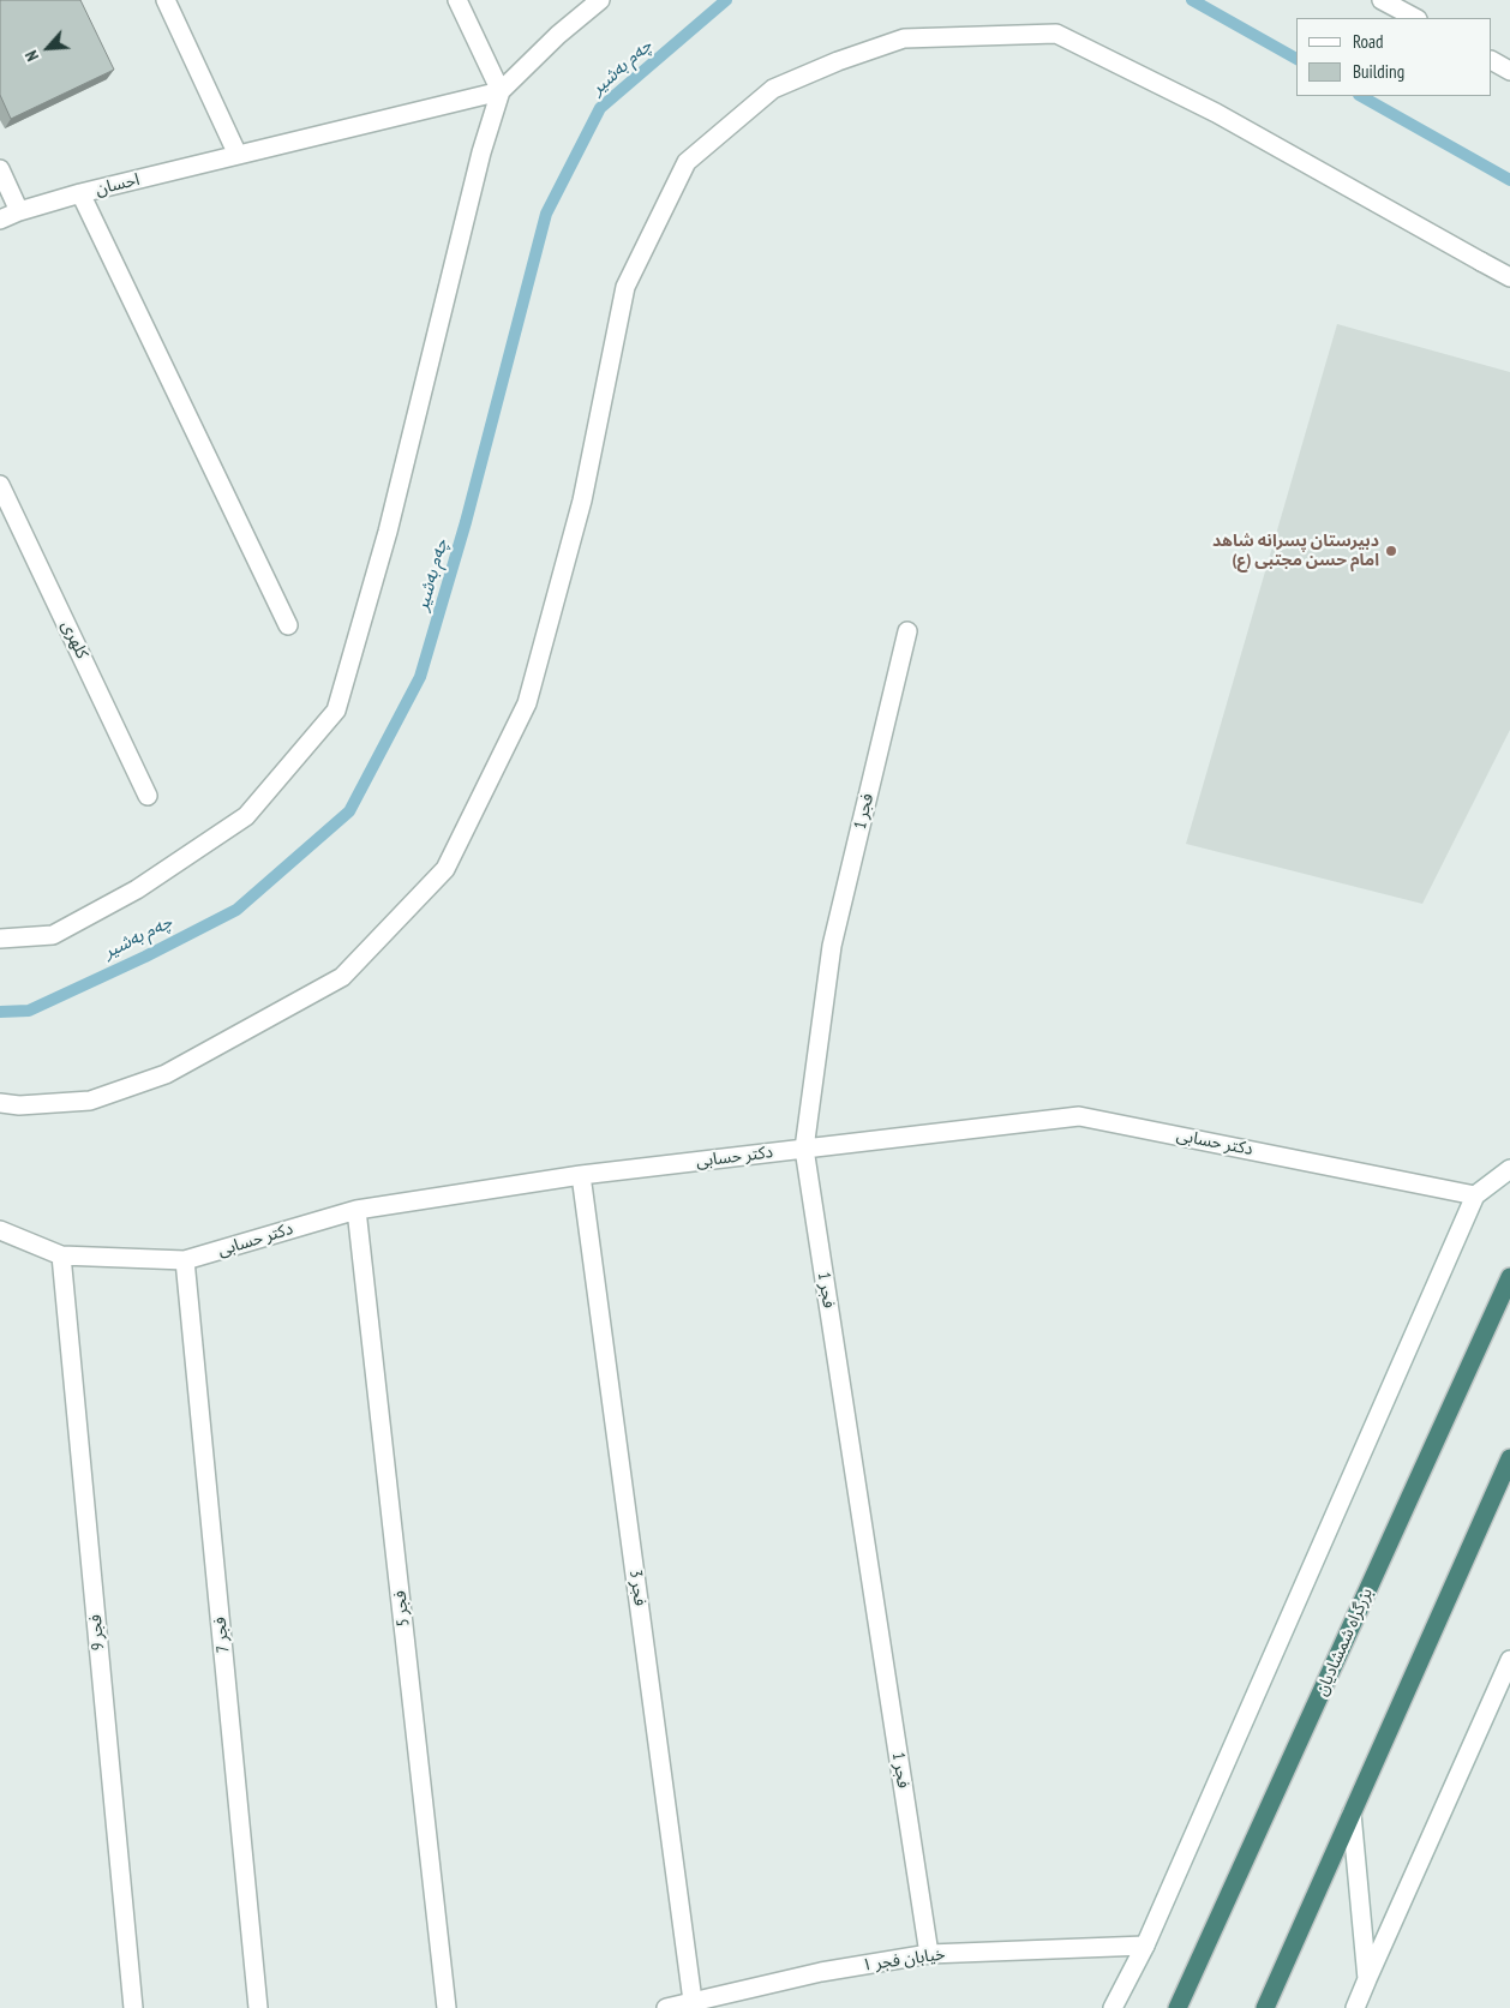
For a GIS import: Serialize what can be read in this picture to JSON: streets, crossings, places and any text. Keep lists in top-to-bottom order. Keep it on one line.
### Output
{"streets":{"highway":["بزرگراه شمشادیان"],"street":["احسان","کلهری","فجر 1","دکتر حسابی","فجر 3","فجر 5","فجر 9","فجر 7","خیابان فجر ۱"]},"crossings":[["فجر 1","دکتر حسابی"],["فجر 1","خیابان فجر ۱"],["دکتر حسابی","فجر 3"],["دکتر حسابی","فجر 5"],["دکتر حسابی","فجر 9"],["دکتر حسابی","فجر 7"],["فجر 3","خیابان فجر ۱"]],"water":["چەم بەشیر"],"places":["دبیرستان پسرانه شاهد امام حسن مجتبی (ع)"],"legend":["Road","Building"],"north":"bottom left"}
